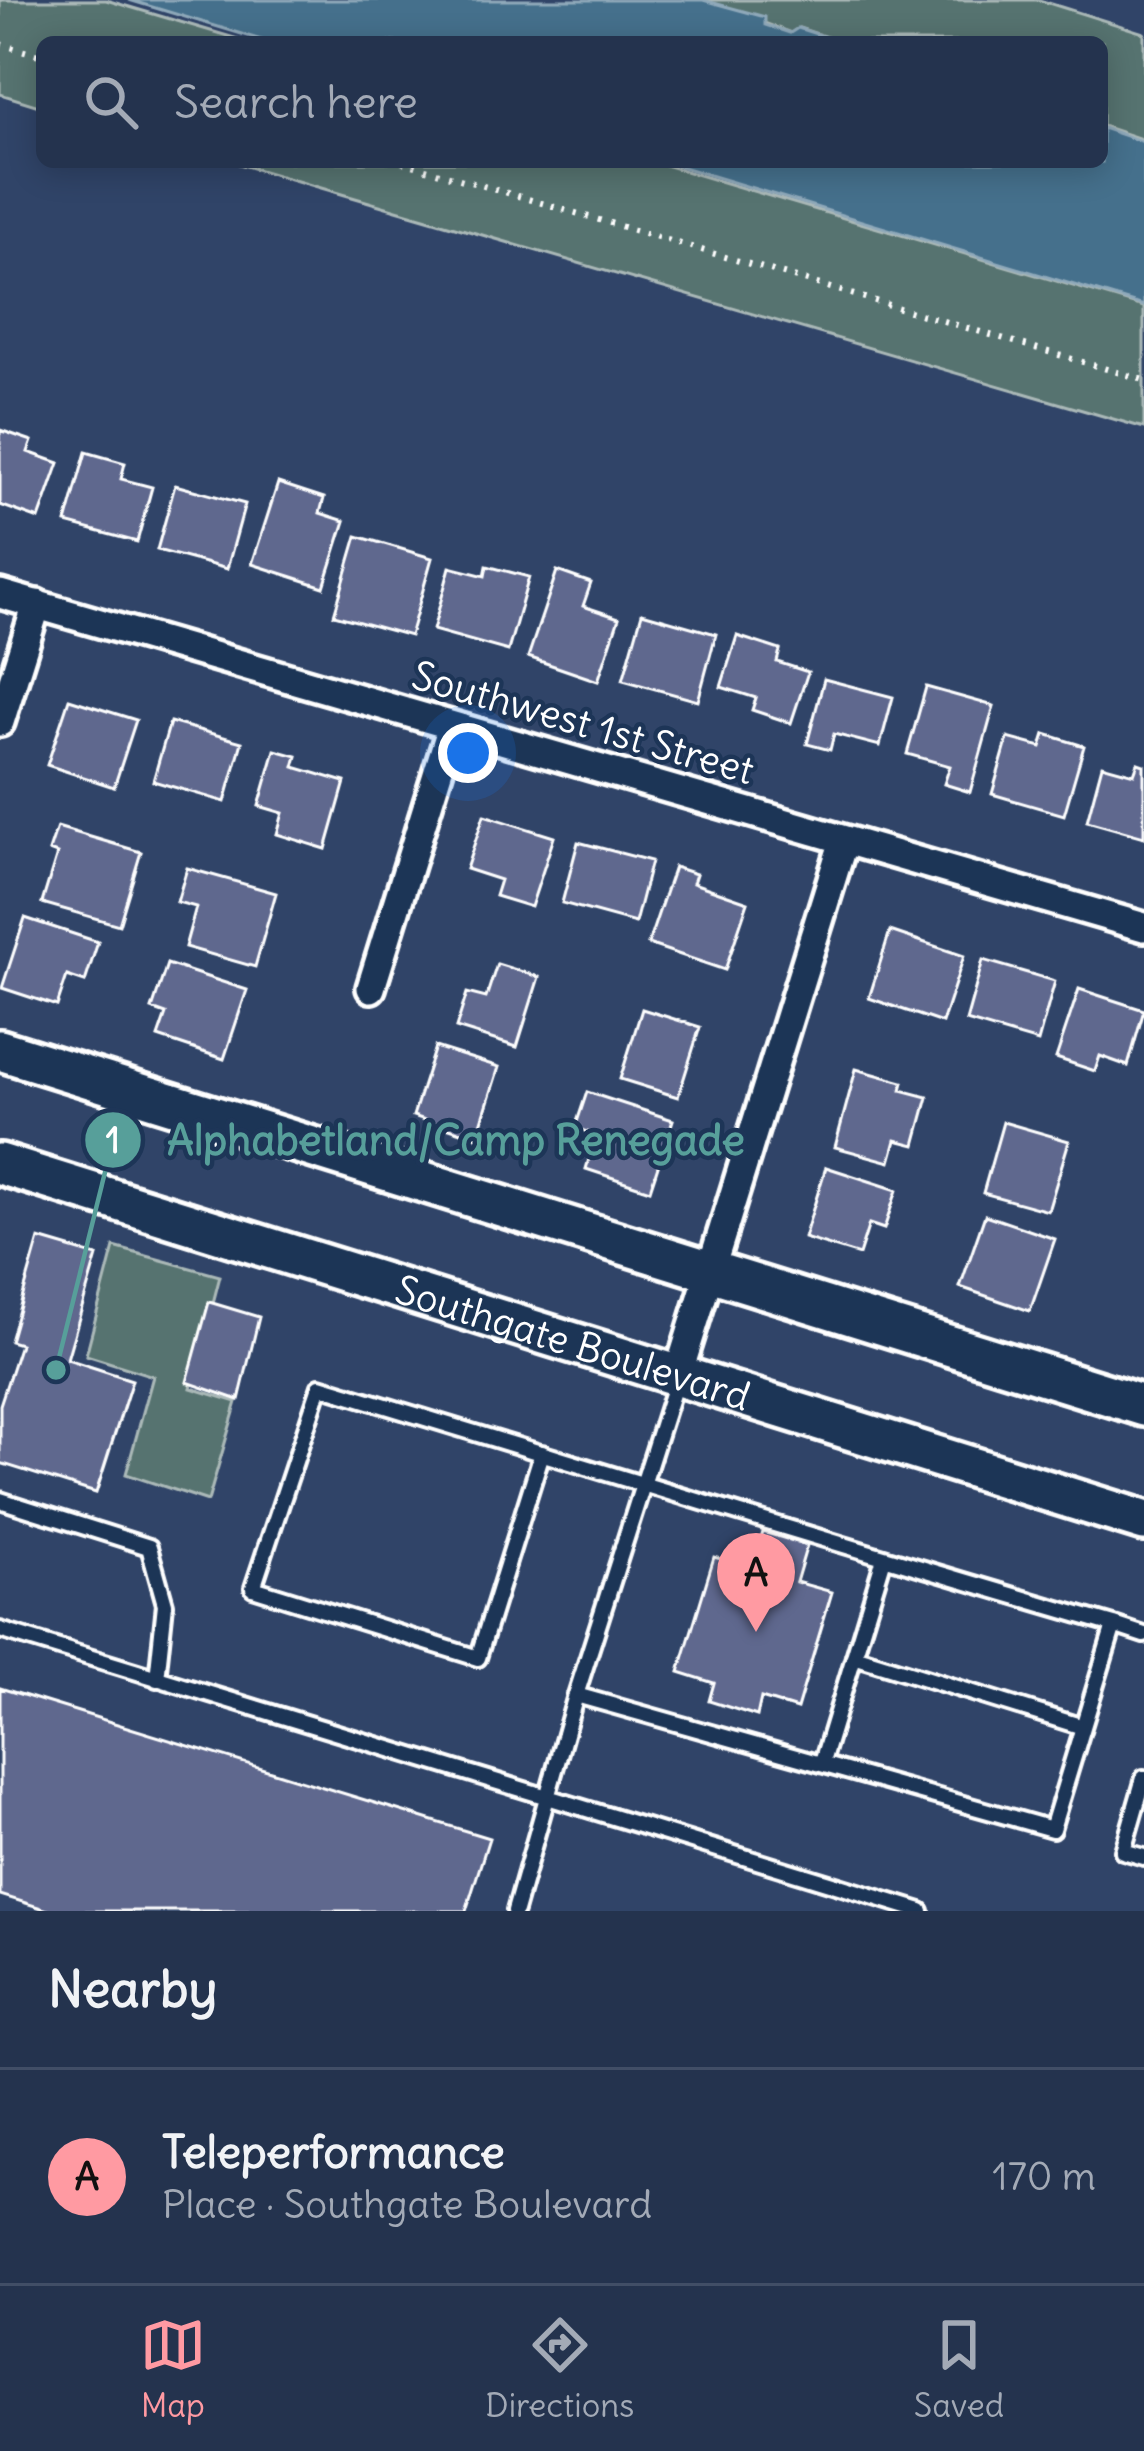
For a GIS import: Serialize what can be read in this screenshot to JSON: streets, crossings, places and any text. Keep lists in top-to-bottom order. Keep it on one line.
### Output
{"streets":{"main road":["Southgate Boulevard"],"street":["Southwest 1st Street"]},"places":["Alphabetland/Camp Renegade"],"page":{"search":"Search here","pins":"A","heading":"Nearby","list":[{"mark":"A","name":"Teleperformance","note":"Place · Southgate Boulevard","value":"170 m"}],"nav":["Map","Directions","Saved"]}}
